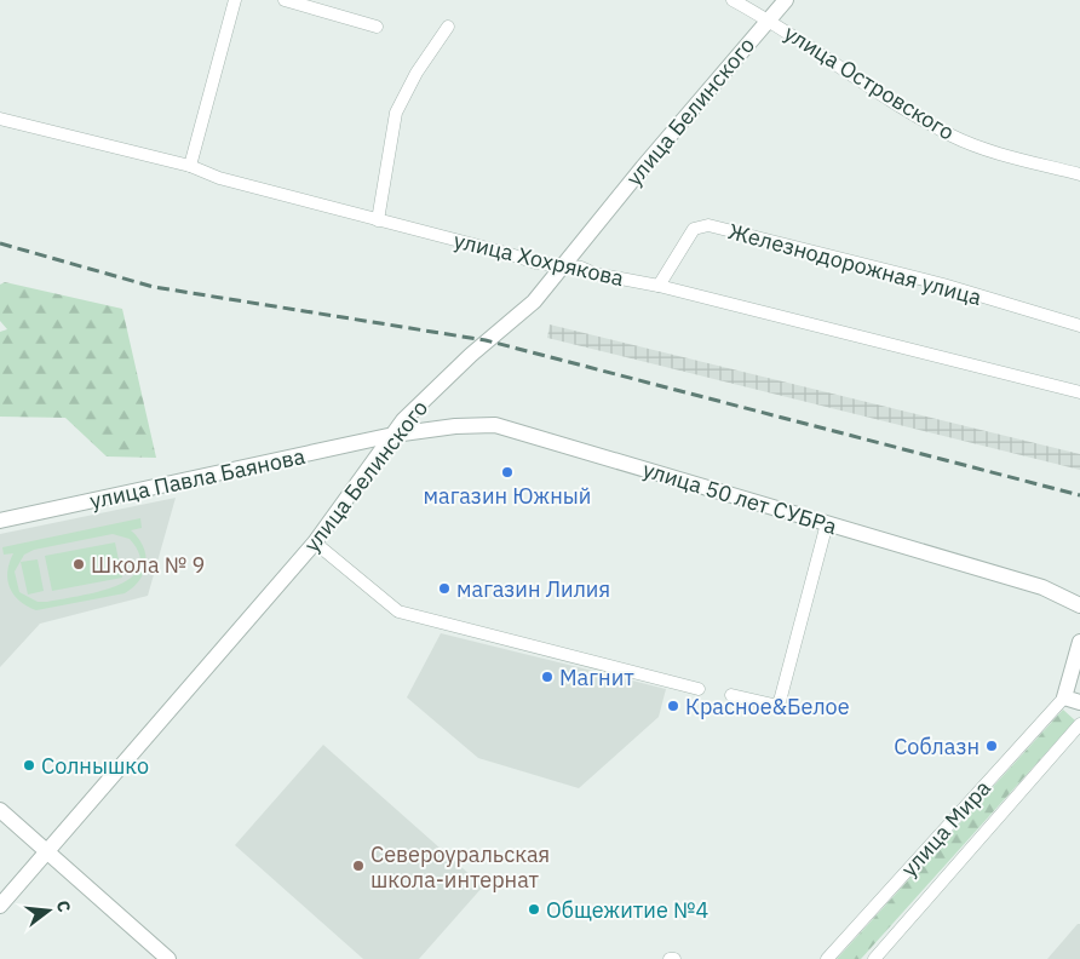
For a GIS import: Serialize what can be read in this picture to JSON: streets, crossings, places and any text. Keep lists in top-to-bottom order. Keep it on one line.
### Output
{"streets":{"street":["улица Островского","улица Белинского","улица Хохрякова","Железнодорожная улица","улица Павла Баянова","улица 50 лет СУБРа","улица Мира"]},"crossings":[["улица Островского","улица Белинского"],["улица Белинского","улица Хохрякова"],["улица Белинского","улица Павла Баянова"],["улица Белинского","улица 50 лет СУБРа"],["улица Хохрякова","Железнодорожная улица"],["улица Павла Баянова","улица 50 лет СУБРа"]],"places":["магазин Южный","Школа № 9","магазин Лилия","Магнит","Красное&Белое","Соблазн","Солнышко","Североуральская школа-интернат","Общежитие №4"],"north":"right"}
